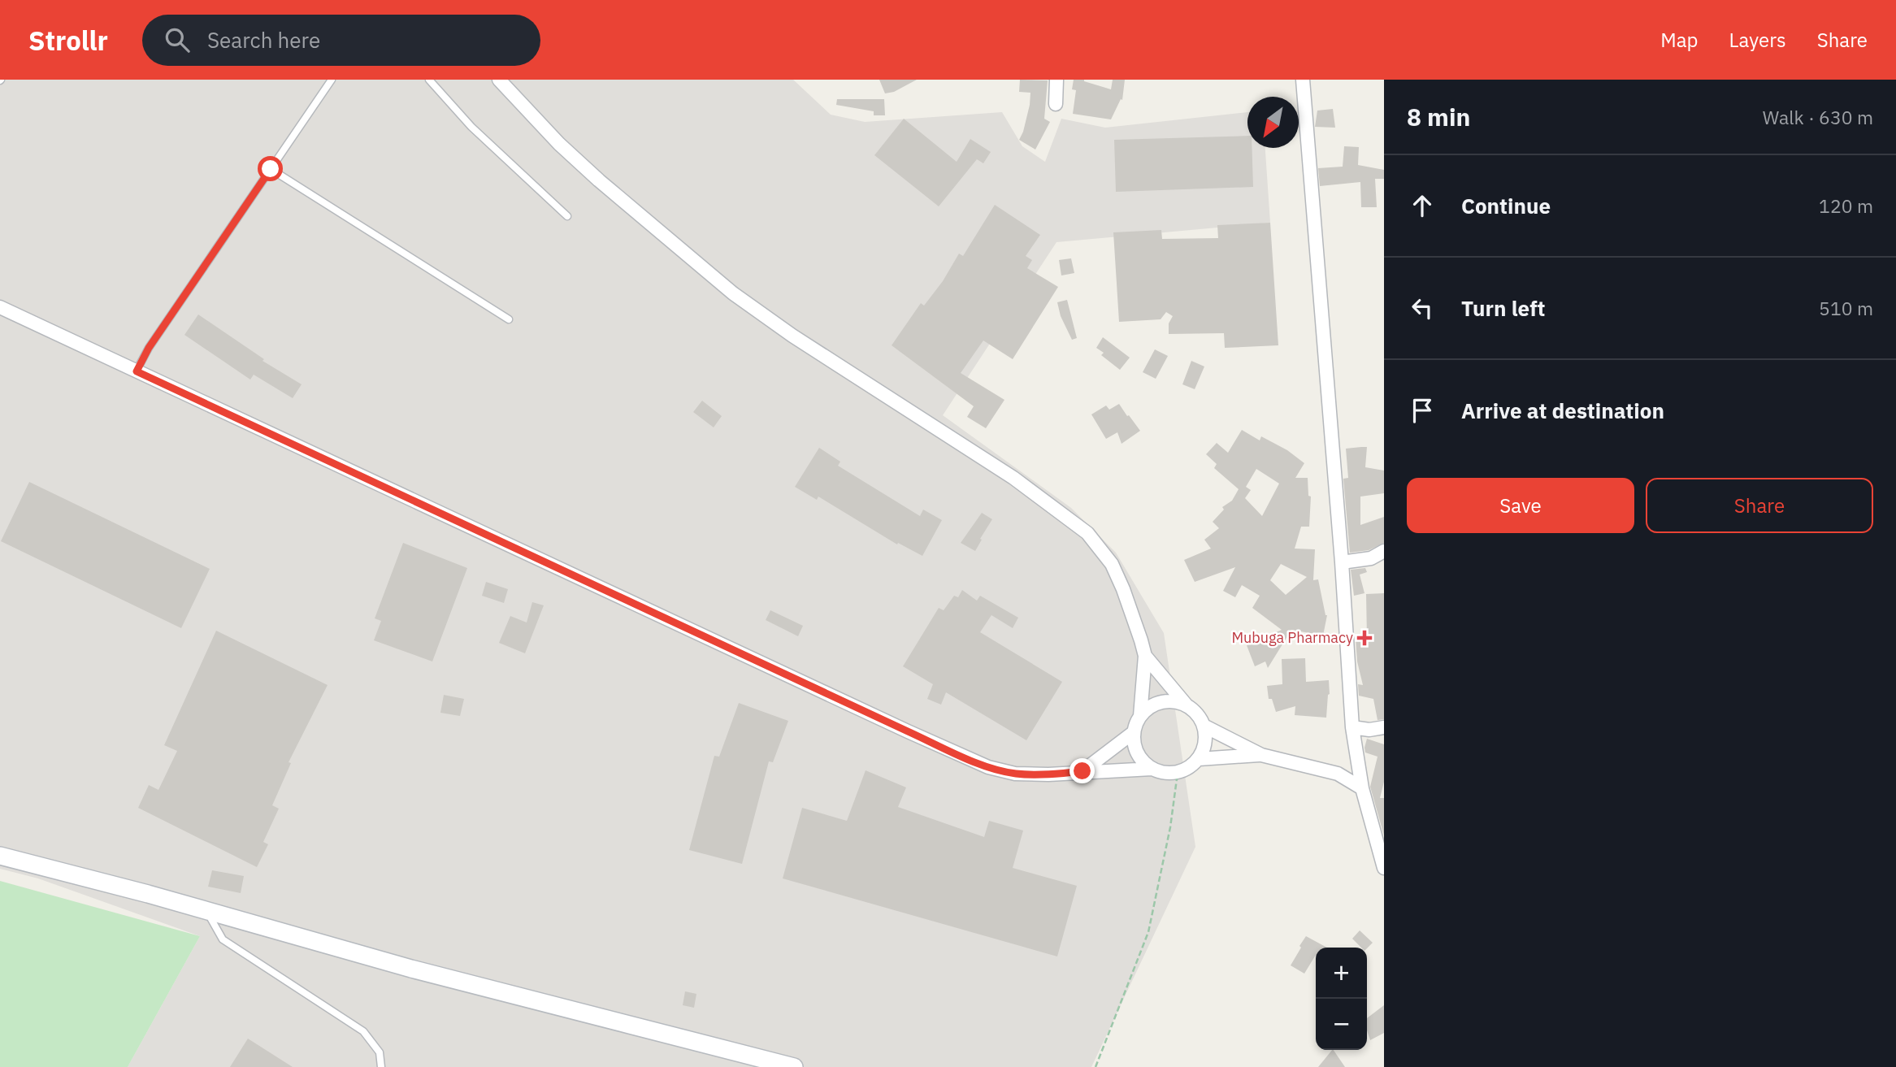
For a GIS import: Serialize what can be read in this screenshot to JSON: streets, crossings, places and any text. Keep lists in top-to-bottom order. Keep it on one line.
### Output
{"places":{"health":["Mubuga Pharmacy"]},"north":"bottom left","page":{"header":"Strollr","search":"Search here","nav":["Map","Layers","Share"],"heading":["8 min","Walk · 630 m"],"list":[["Continue","120 m"],["Turn left","510 m"],"Arrive at destination"],"buttons":["Save","Share"],"map_buttons":["+","−"]}}
